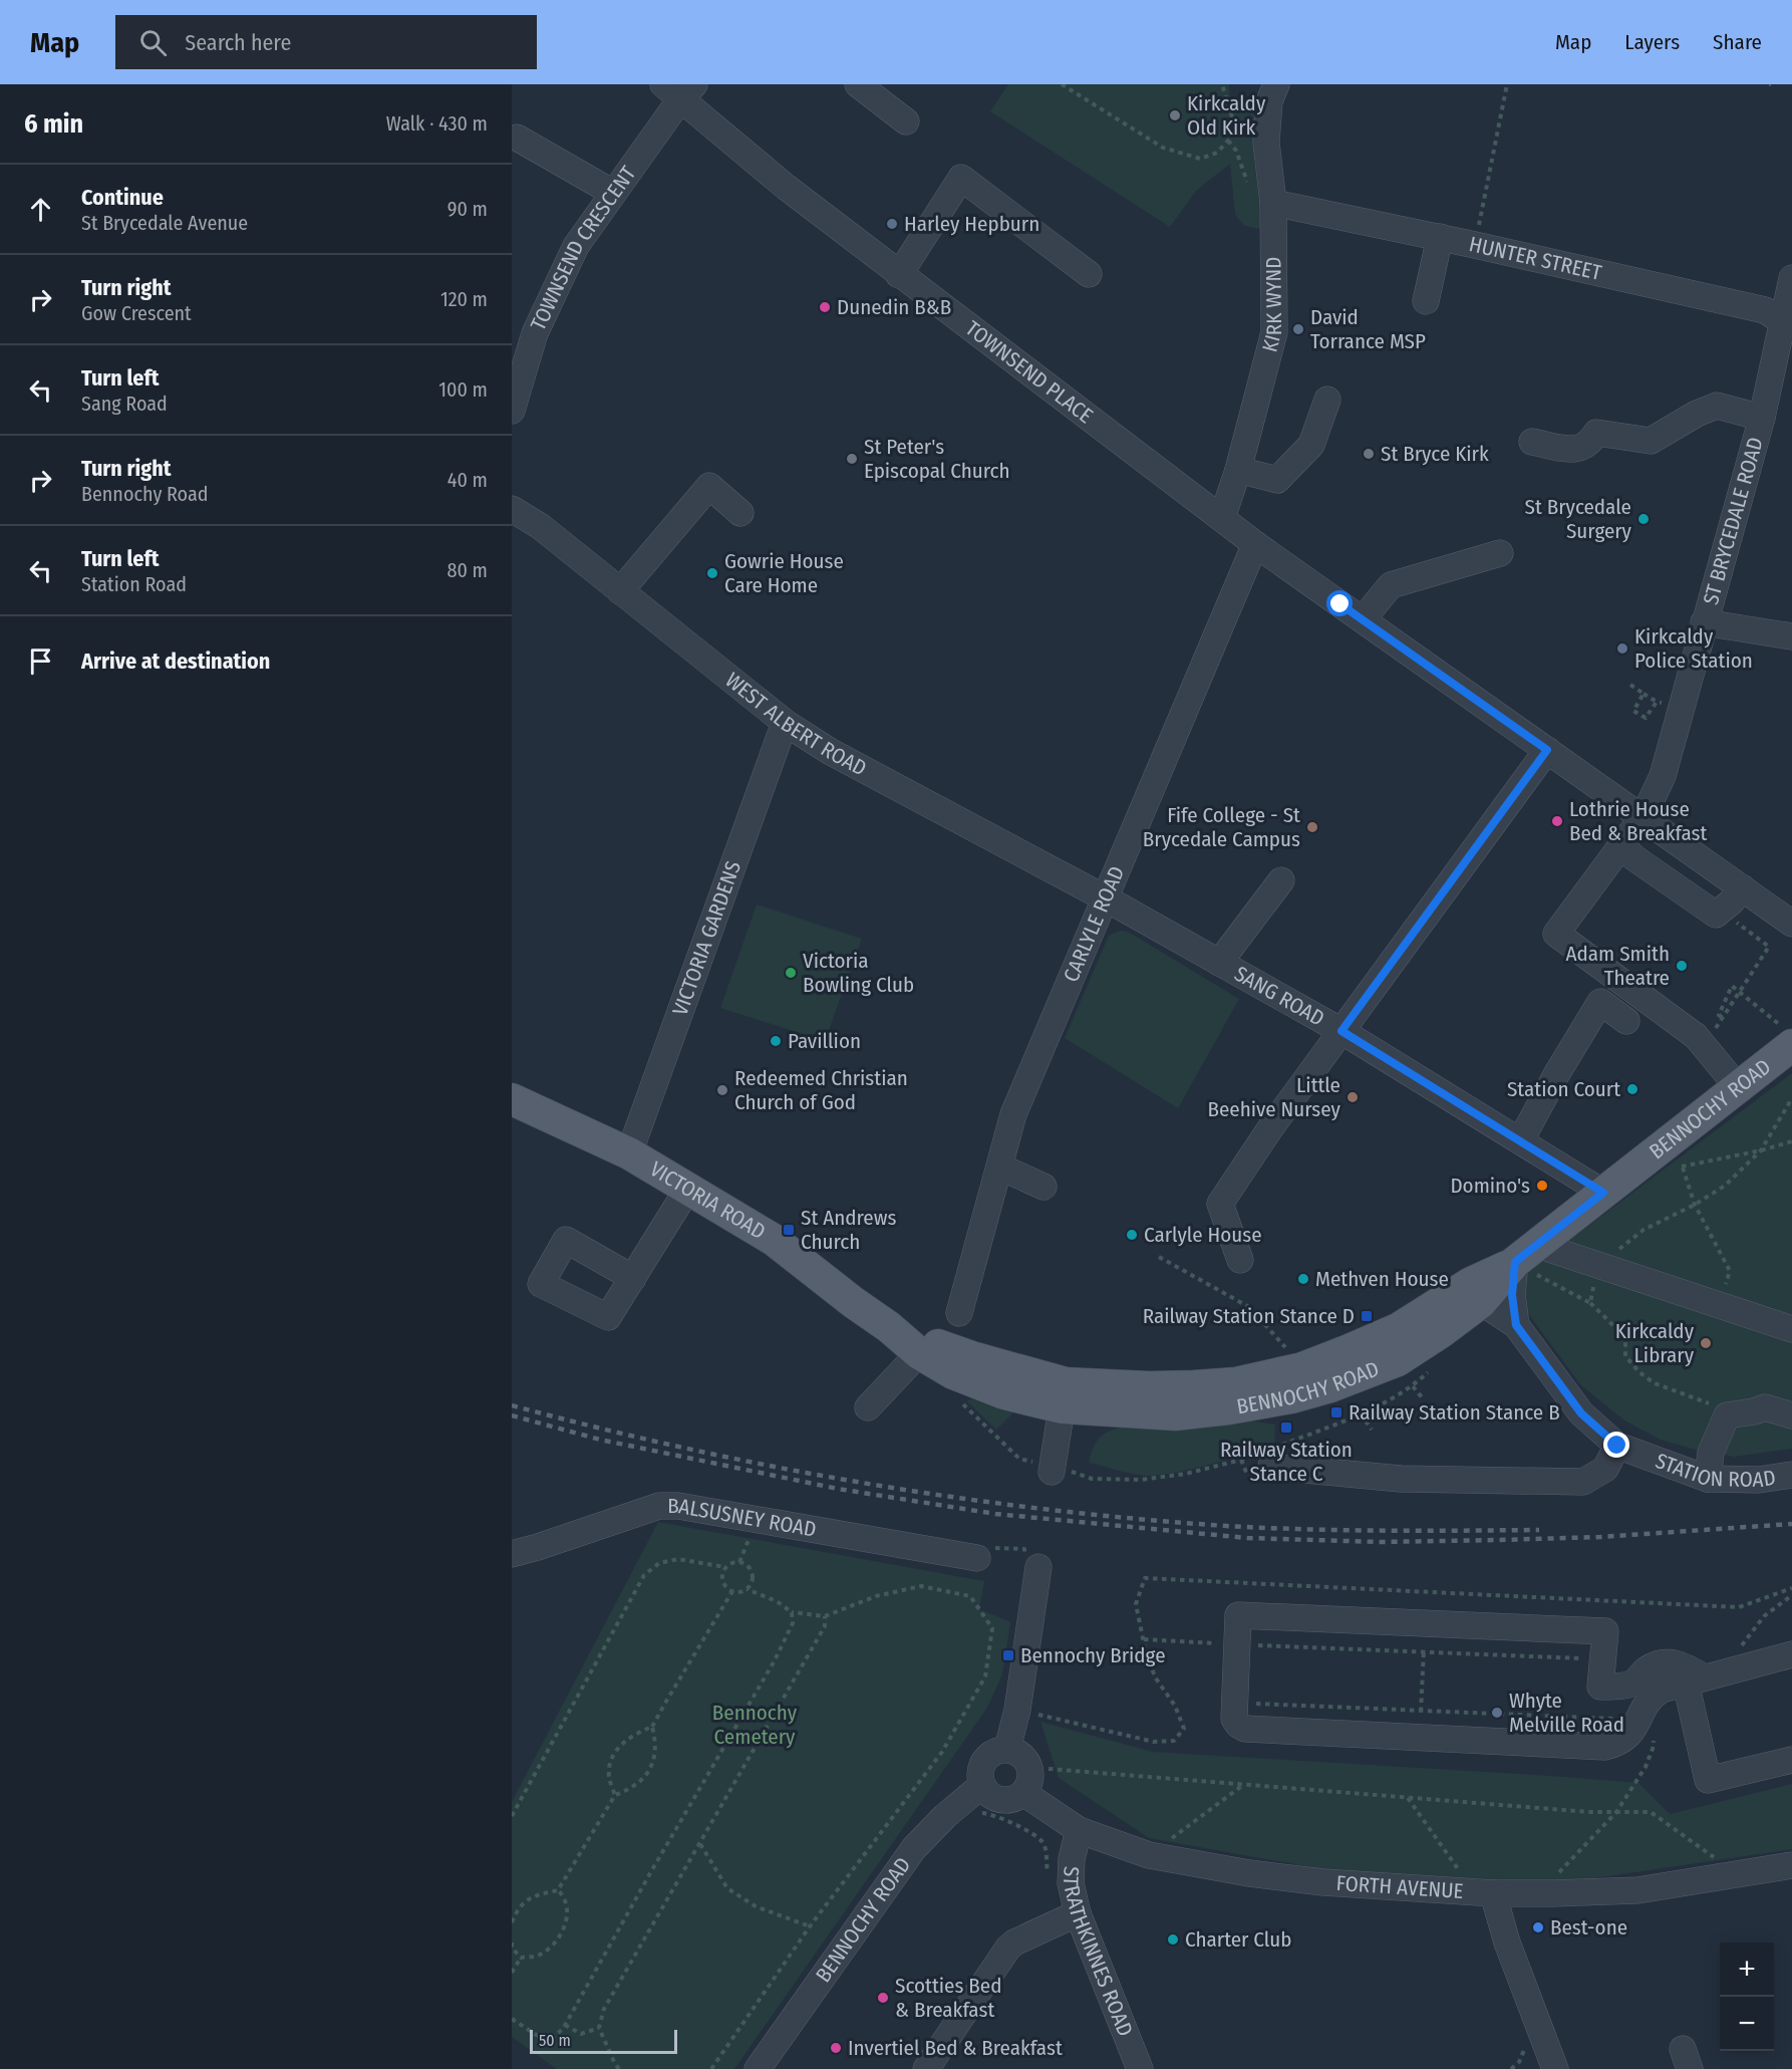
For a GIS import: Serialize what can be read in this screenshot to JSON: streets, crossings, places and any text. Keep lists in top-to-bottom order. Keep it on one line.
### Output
{"streets":{"main road":["BENNOCHY ROAD","VICTORIA ROAD"],"street":["TOWNSEND CRESCENT","HUNTER STREET","KIRK WYND","TOWNSEND PLACE","ST BRYCEDALE ROAD","WEST ALBERT ROAD","CARLYLE ROAD","VICTORIA GARDENS","SANG ROAD","STATION ROAD","BALSUSNEY ROAD","FORTH AVENUE","STRATHKINNES ROAD"]},"crossings":[["TOWNSEND CRESCENT","TOWNSEND PLACE"],["HUNTER STREET","KIRK WYND"],["HUNTER STREET","ST BRYCEDALE ROAD"],["KIRK WYND","TOWNSEND PLACE"],["TOWNSEND PLACE","ST BRYCEDALE ROAD"],["TOWNSEND PLACE","CARLYLE ROAD"],["WEST ALBERT ROAD","CARLYLE ROAD"],["WEST ALBERT ROAD","VICTORIA GARDENS"],["WEST ALBERT ROAD","SANG ROAD"],["CARLYLE ROAD","SANG ROAD"],["VICTORIA GARDENS","VICTORIA ROAD"],["SANG ROAD","BENNOCHY ROAD"],["BENNOCHY ROAD","VICTORIA ROAD"],["BENNOCHY ROAD","STATION ROAD"],["BENNOCHY ROAD","FORTH AVENUE"],["FORTH AVENUE","STRATHKINNES ROAD"]],"parks":["Bennochy Cemetery"],"places":{"other":["Kirkcaldy Old Kirk","Harley Hepburn","Dunedin B&B","David Torrance MSP","St Bryce Kirk","St Peter's Episcopal Church","St Brycedale Surgery","Gowrie House Care Home","Kirkcaldy Police Station","Lothrie House Bed & Breakfast","Fife College - St Brycedale Campus","Adam Smith Theatre","Victoria Bowling Club","Pavillion","Station Court","Redeemed Christian Church of God","Little Beehive Nursey","Domino's","Carlyle House","Methven House","Kirkcaldy Library","Whyte Melville Road","Best-one","Charter Club","Scotties Bed & Breakfast","Invertiel Bed & Breakfast"],"transit":["St Andrews Church","Railway Station Stance D","Railway Station Stance B","Railway Station Stance C","Bennochy Bridge"]},"scale_bar":"50 m","page":{"header":"Map","search":"Search here","nav":["Map","Layers","Share"],"heading":["6 min","Walk · 430 m"],"list":[["Continue","St Brycedale Avenue","90 m"],["Turn right","Gow Crescent","120 m"],["Turn left","Sang Road","100 m"],["Turn right","Bennochy Road","40 m"],["Turn left","Station Road","80 m"],"Arrive at destination"],"map_buttons":["+","−"],"scale":"50 m"}}
